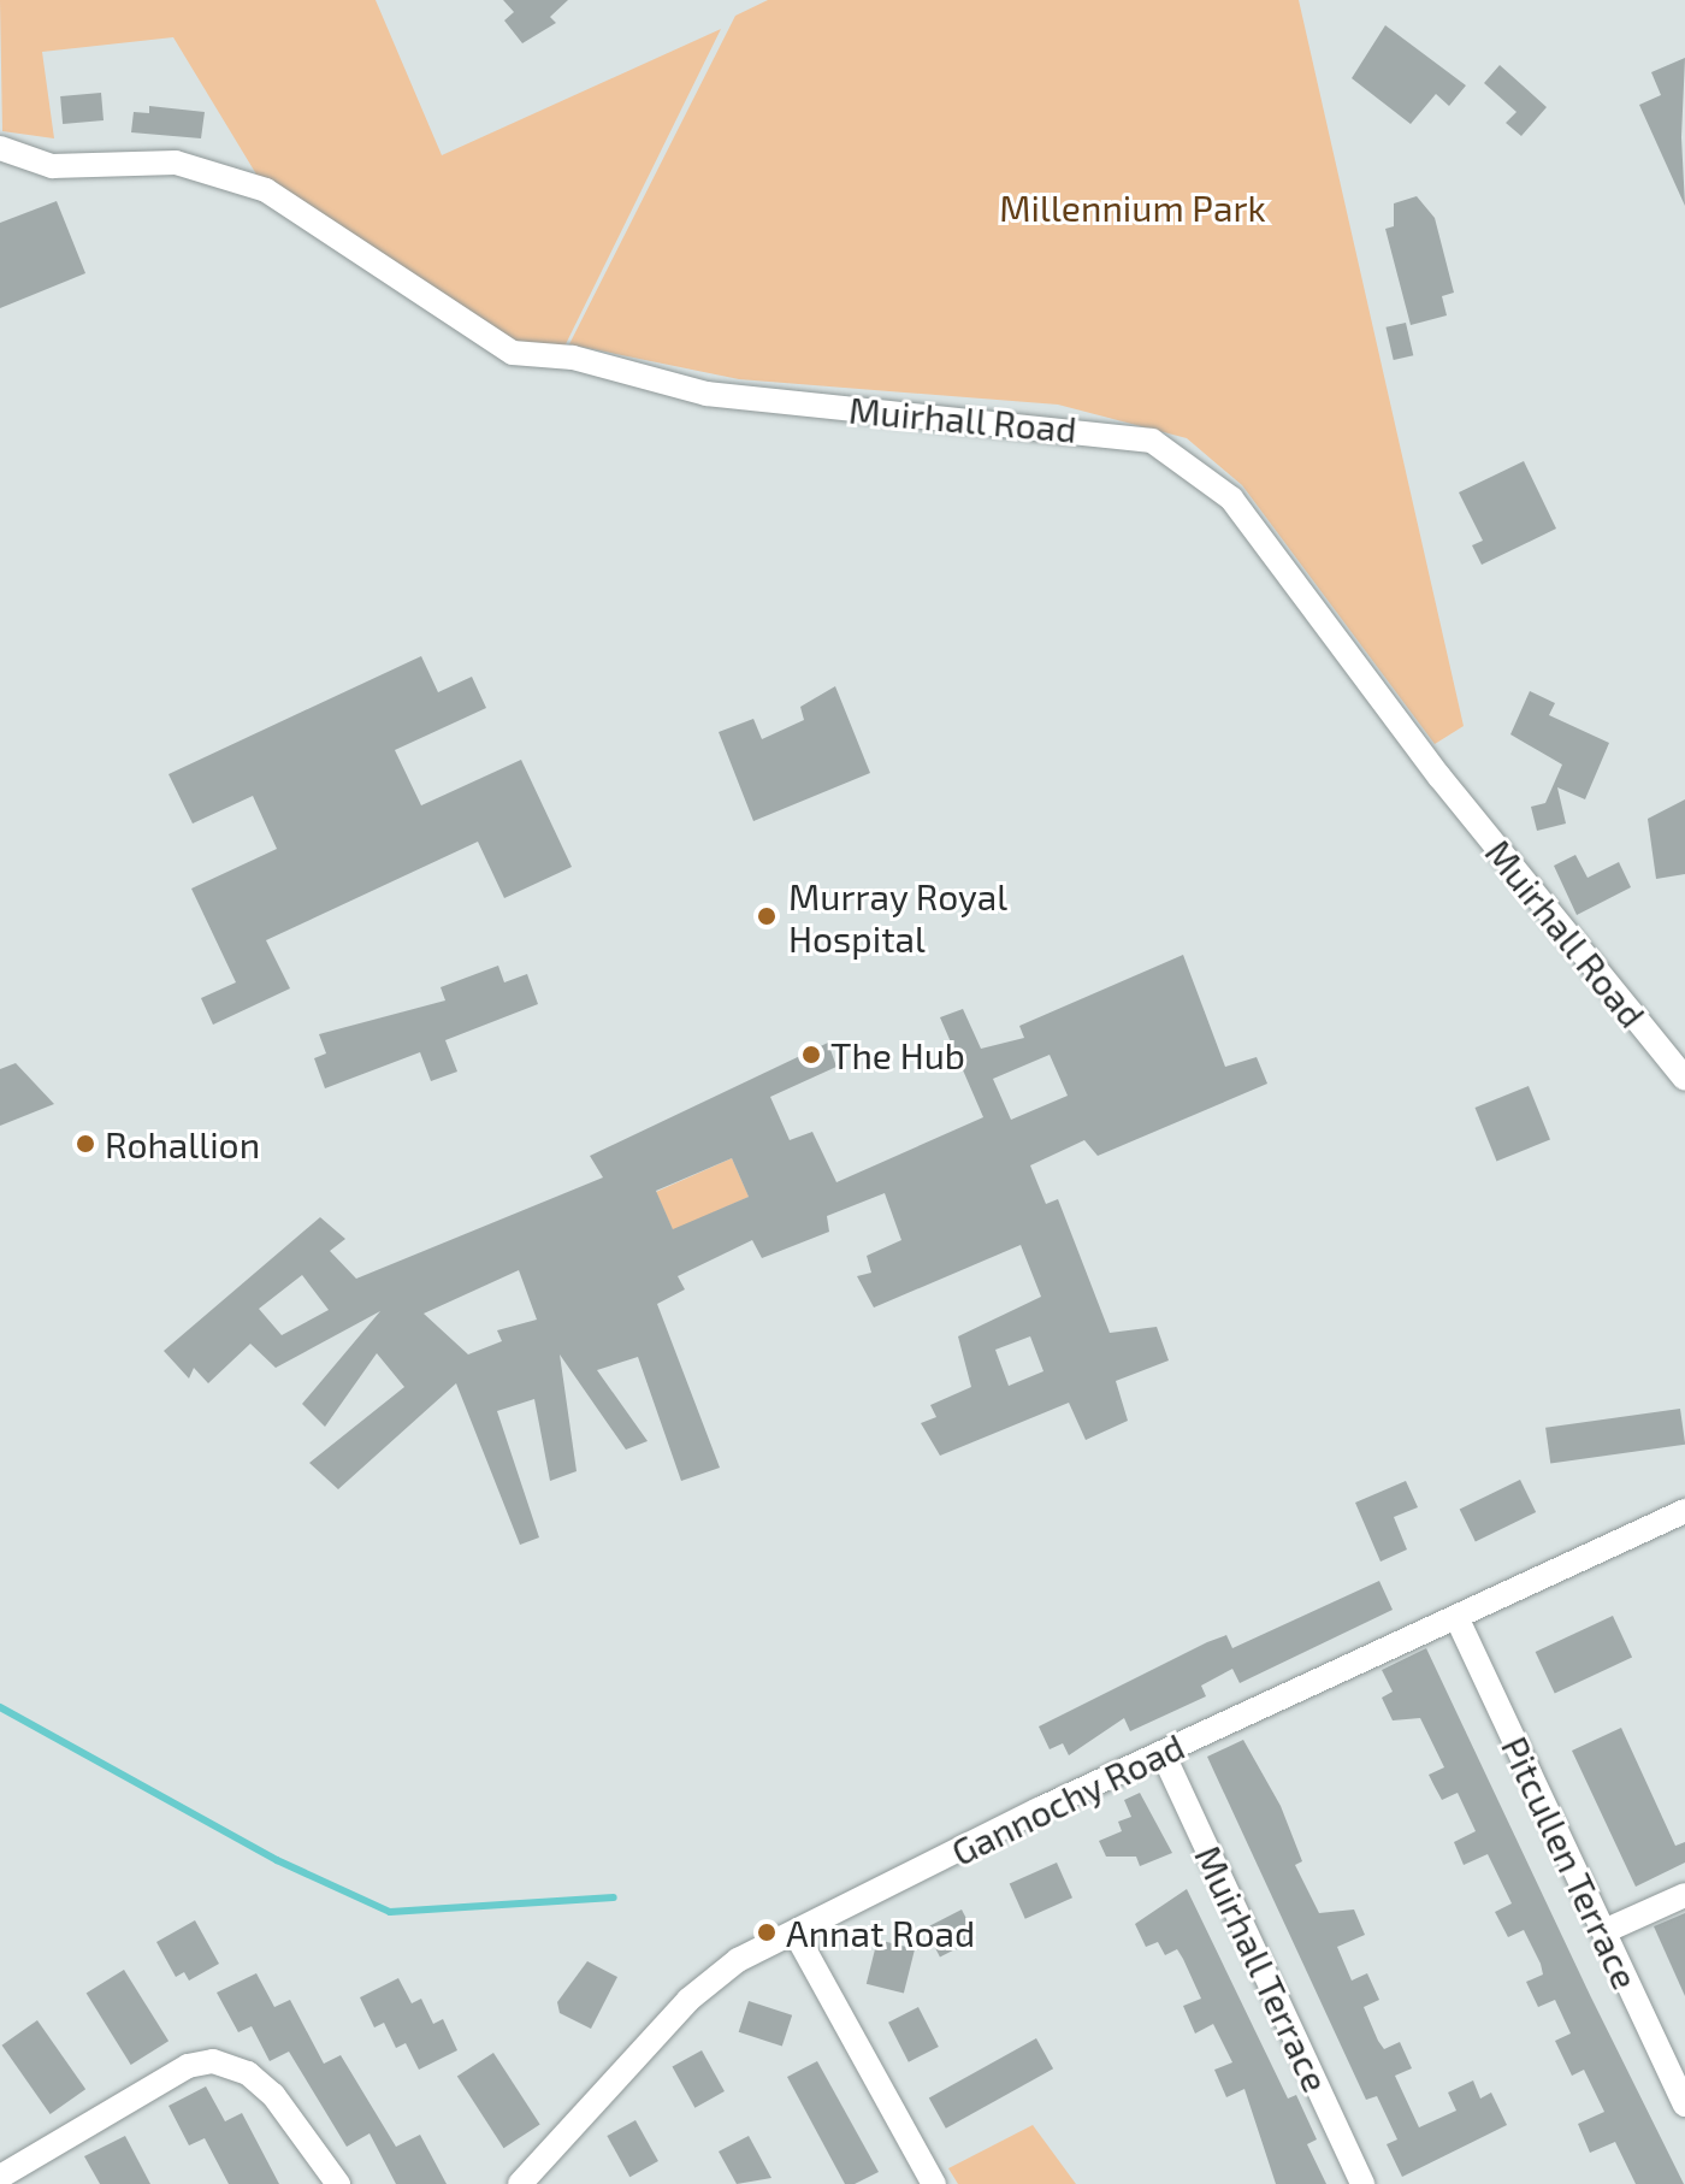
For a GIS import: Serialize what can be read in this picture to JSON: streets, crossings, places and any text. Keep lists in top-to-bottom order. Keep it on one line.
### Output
{"streets":{"street":["Muirhall Road","Gannochy Road","Pitcullen Terrace","Muirhall Terrace"]},"crossings":[["Gannochy Road","Pitcullen Terrace"],["Gannochy Road","Muirhall Terrace"]],"parks":["Millennium Park"],"places":["Murray Royal Hospital","The Hub","Rohallion","Annat Road"]}
